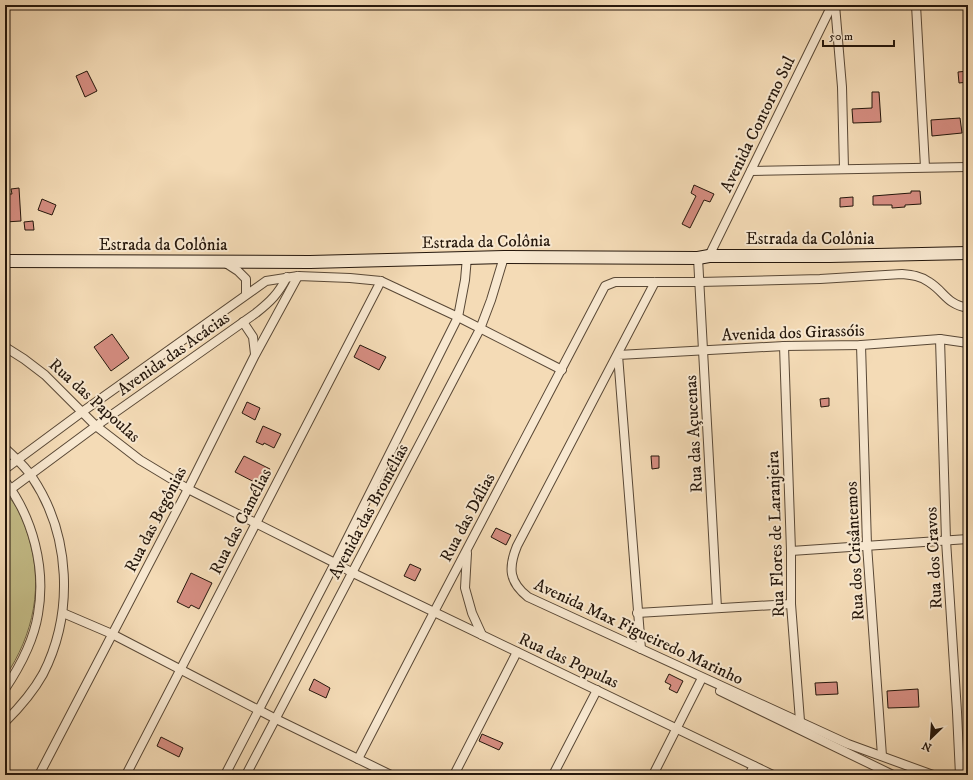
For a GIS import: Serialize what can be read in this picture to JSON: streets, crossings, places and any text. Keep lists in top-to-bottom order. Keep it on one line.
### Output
{"streets":{"main road":["Estrada da Colônia"],"street":["Avenida Contorno Sul","Avenida dos Girassóis","Avenida das Acácias","Rua das Papoulas","Rua das Açucenas","Avenida das Bromélias","Rua das Dálias","Rua das Begônias","Rua das Camélias","Rua Flores de Laranjeira","Rua dos Crisântemos","Rua dos Cravos","Avenida Max Figueiredo Marinho","Rua das Populas"]},"crossings":[["Avenida Contorno Sul","Estrada da Colônia"],["Avenida Contorno Sul","Rua das Açucenas"],["Estrada da Colônia","Rua das Açucenas"],["Estrada da Colônia","Avenida das Bromélias"],["Avenida dos Girassóis","Rua das Açucenas"],["Avenida dos Girassóis","Rua Flores de Laranjeira"],["Avenida dos Girassóis","Rua dos Crisântemos"],["Avenida dos Girassóis","Rua dos Cravos"],["Avenida dos Girassóis","Avenida Max Figueiredo Marinho"],["Avenida das Acácias","Rua das Papoulas"],["Rua das Papoulas","Avenida das Bromélias"],["Rua das Papoulas","Rua das Begônias"],["Rua das Papoulas","Rua das Camélias"],["Rua das Papoulas","Rua das Populas"],["Avenida das Bromélias","Rua das Populas"],["Rua das Dálias","Avenida Max Figueiredo Marinho"],["Rua das Dálias","Rua das Populas"],["Rua Flores de Laranjeira","Avenida Max Figueiredo Marinho"],["Rua dos Crisântemos","Avenida Max Figueiredo Marinho"]],"scale_bar":"50 m","north":"bottom left"}
